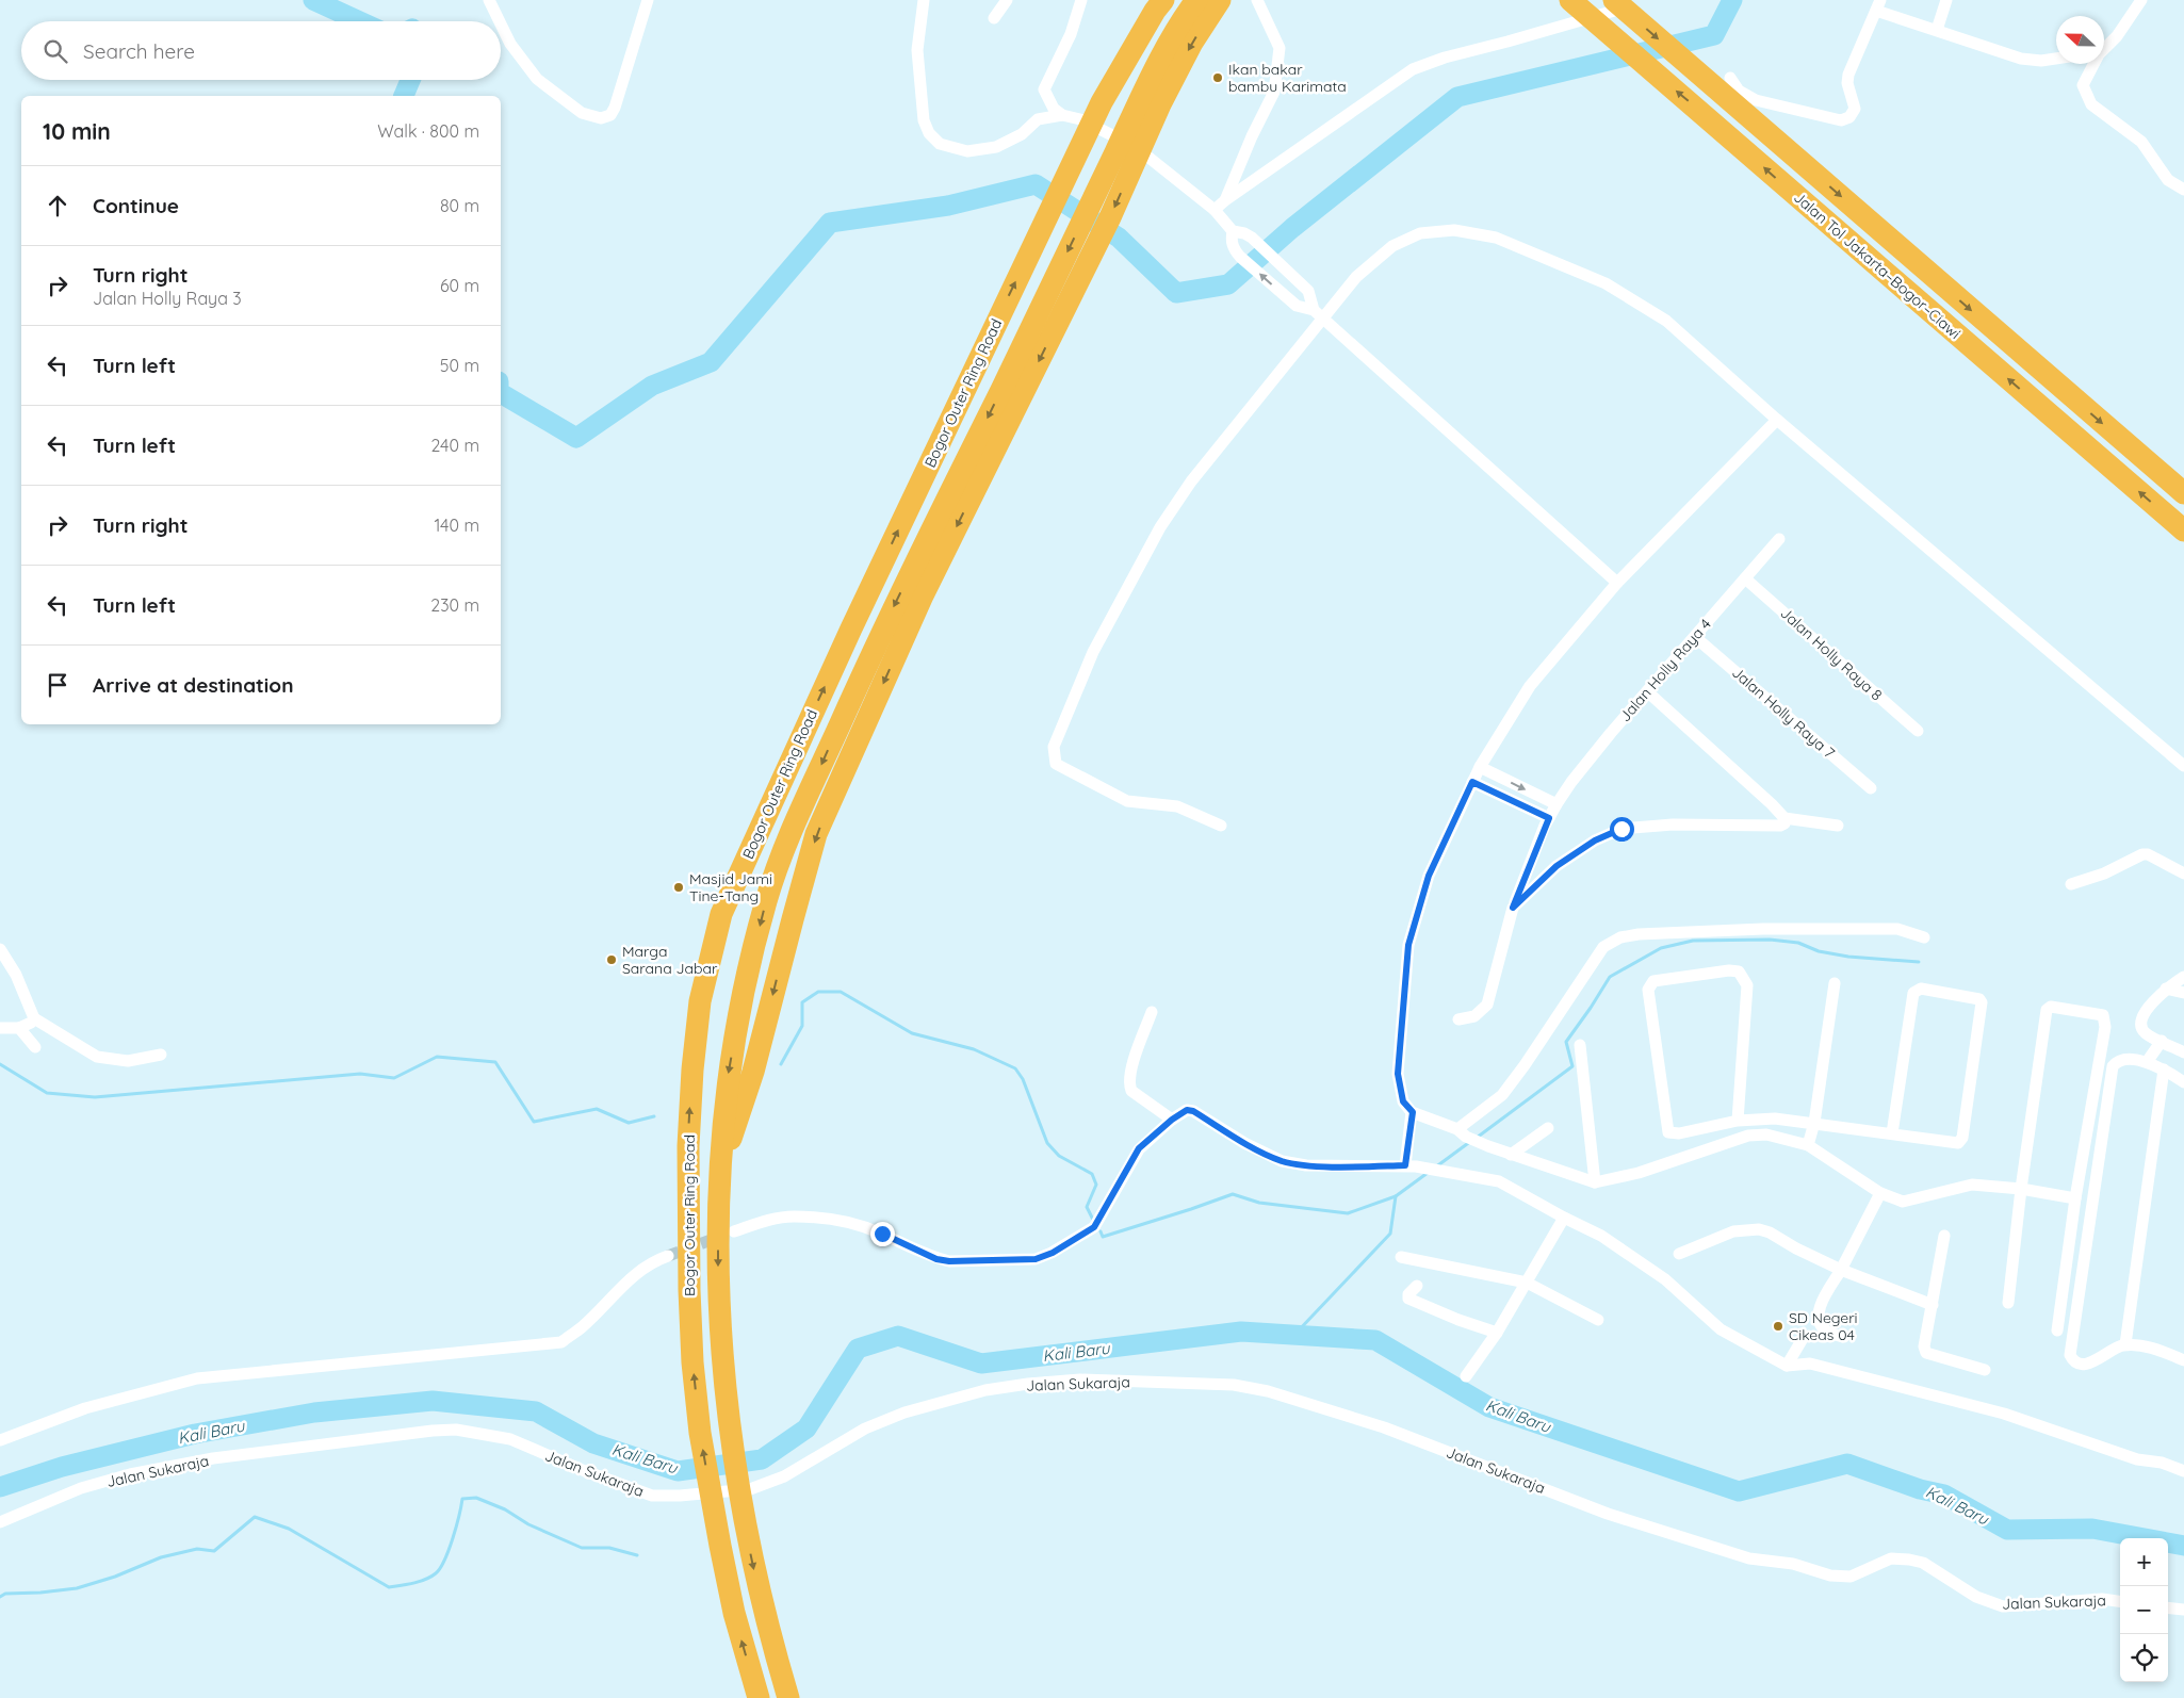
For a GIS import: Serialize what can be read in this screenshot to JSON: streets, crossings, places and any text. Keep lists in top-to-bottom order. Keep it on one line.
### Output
{"streets":{"highway":["Jalan Tol Jakarta–Bogor–Ciawi","Bogor Outer Ring Road"],"street":["Jalan Holly Raya 8","Jalan Holly Raya 4","Jalan Holly Raya 7","Jalan Sukaraja"]},"crossings":[["Jalan Holly Raya 8","Jalan Holly Raya 4"],["Jalan Holly Raya 4","Jalan Holly Raya 7"]],"water":["Kali Baru"],"places":["Ikan bakar bambu Karimata","Masjid Jami Tine-Tang","Marga Sarana Jabar","SD Negeri Cikeas 04"],"north":"left","page":{"search":"Search here","heading":["10 min","Walk · 800 m"],"list":[["Continue","80 m"],["Turn right","Jalan Holly Raya 3","60 m"],["Turn left","50 m"],["Turn left","240 m"],["Turn right","140 m"],["Turn left","230 m"],"Arrive at destination"],"map_buttons":["+","−"]}}
